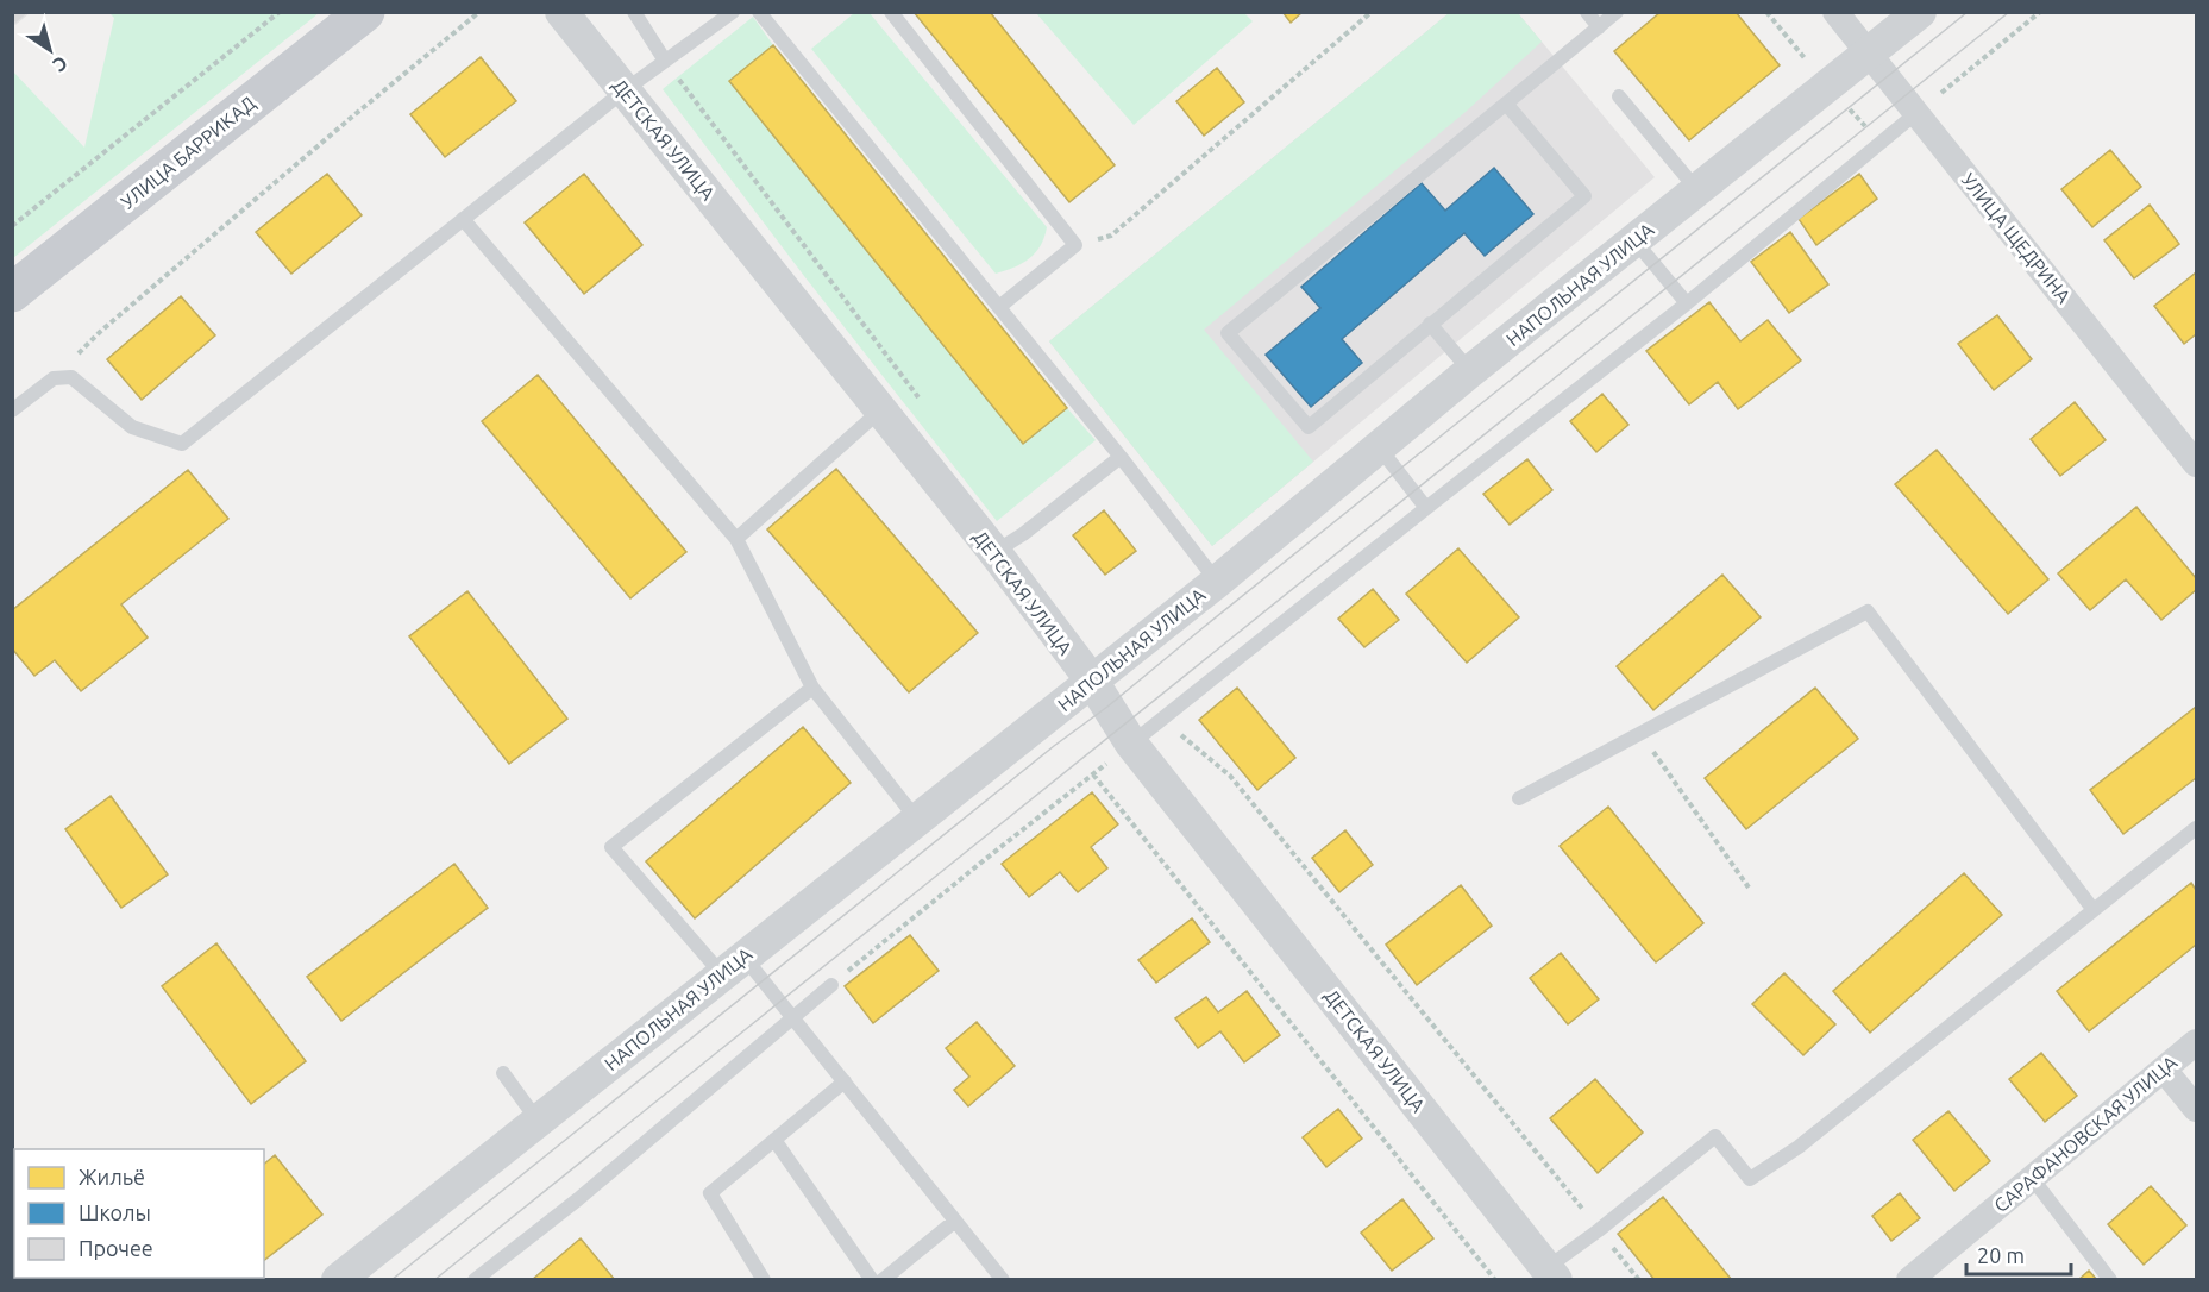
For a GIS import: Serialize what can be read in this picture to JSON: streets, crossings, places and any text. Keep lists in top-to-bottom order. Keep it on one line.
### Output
{"streets":{"main road":["УЛИЦА БАРРИКАД"],"street":["ДЕТСКАЯ УЛИЦА","УЛИЦА ЩЕДРИНА","НАПОЛЬНАЯ УЛИЦА","САРАФАНОВСКАЯ УЛИЦА"]},"crossings":[["ДЕТСКАЯ УЛИЦА","НАПОЛЬНАЯ УЛИЦА"],["УЛИЦА ЩЕДРИНА","НАПОЛЬНАЯ УЛИЦА"]],"legend":["Жильё","Школы","Прочее"],"scale_bar":"20 m","north":"bottom right"}
